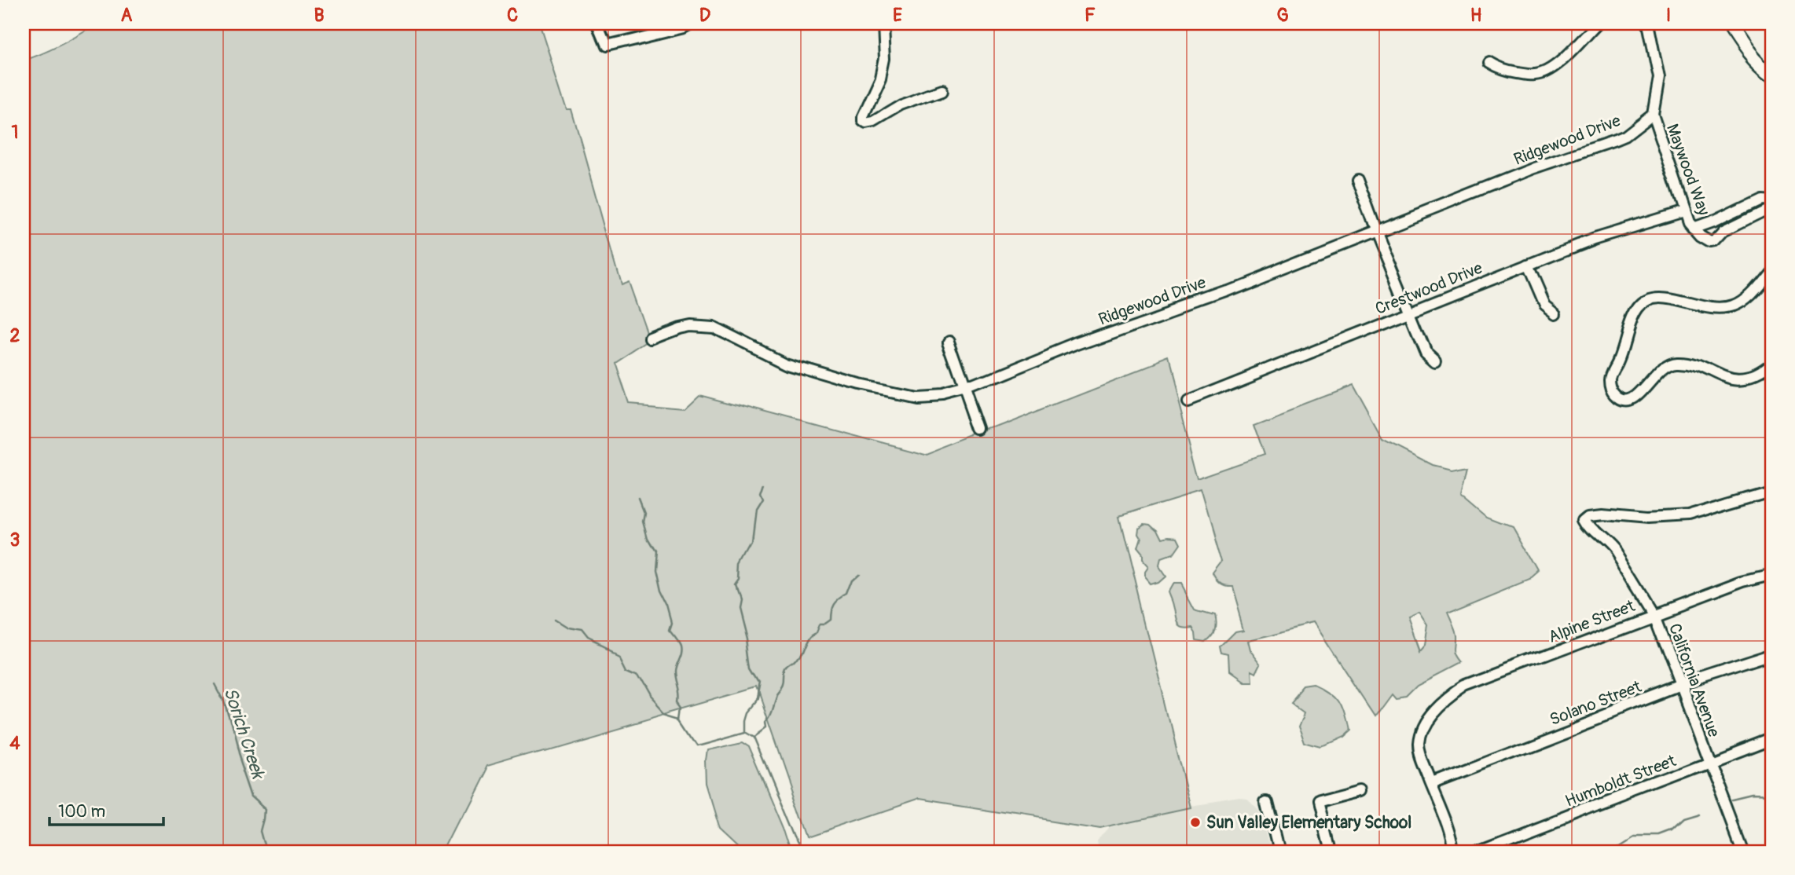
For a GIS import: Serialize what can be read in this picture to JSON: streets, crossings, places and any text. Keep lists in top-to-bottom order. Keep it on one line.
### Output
{"streets":{"street":["Ridgewood Drive","Maywood Way","Crestwood Drive","Alpine Street","California Avenue","Solano Street","Humboldt Street"]},"crossings":[["Ridgewood Drive","Maywood Way"],["Maywood Way","Crestwood Drive"],["Alpine Street","California Avenue"],["Alpine Street","Solano Street"],["California Avenue","Solano Street"],["California Avenue","Humboldt Street"]],"water":["Sorich Creek"],"places":["Sun Valley Elementary School"],"scale_bar":"100 m","grid":{"columns":["A","B","C","D","E","F","G","H","I"],"rows":["1","2","3","4"]}}
